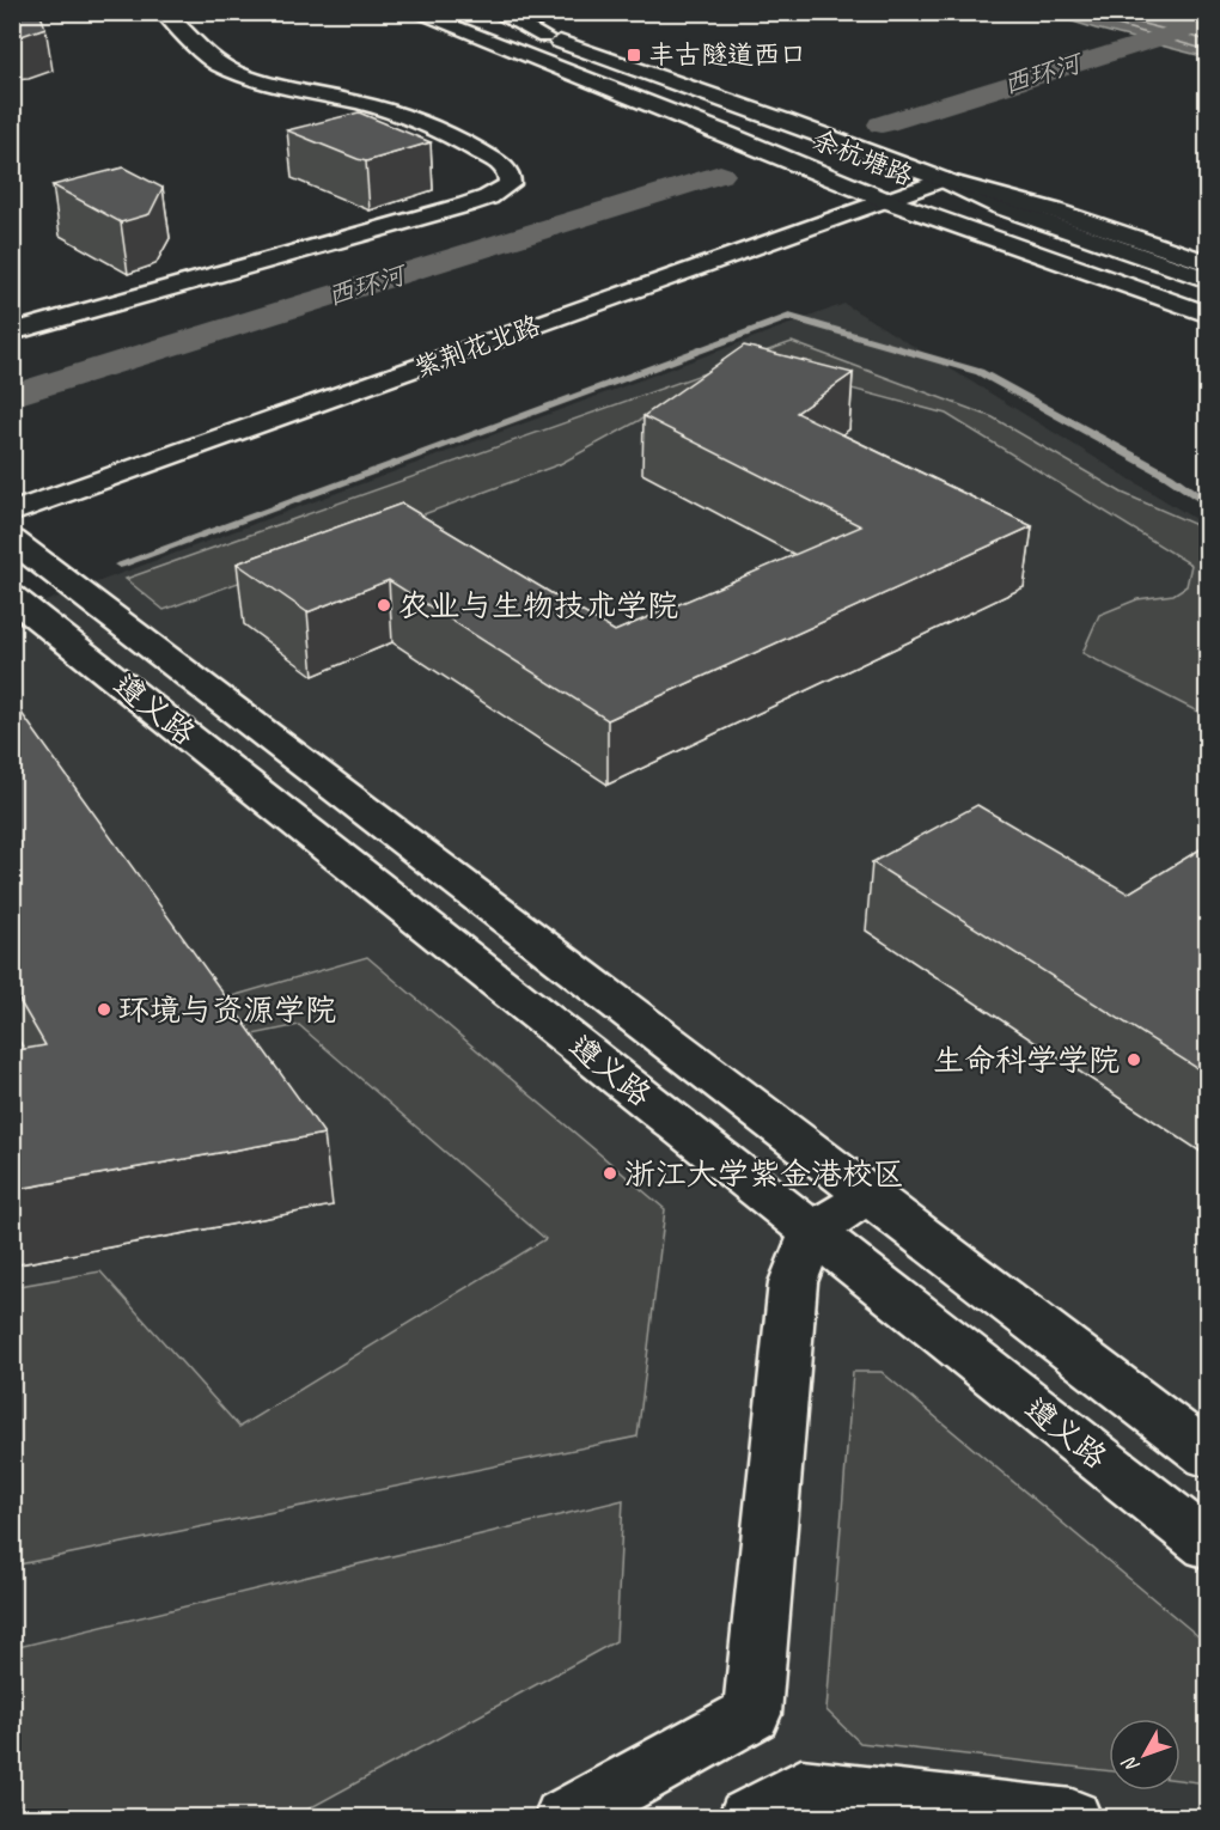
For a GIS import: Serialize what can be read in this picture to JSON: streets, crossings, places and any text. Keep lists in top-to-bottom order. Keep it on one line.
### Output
{"streets":{"main road":["余杭塘路","紫荆花北路","遵义路"]},"crossings":[["余杭塘路","紫荆花北路"]],"water":["西环河"],"places":{"transit":["丰古隧道西口"],"other":["农业与生物技术学院","环境与资源学院","生命科学学院","浙江大学紫金港校区"]},"north":"bottom left"}
